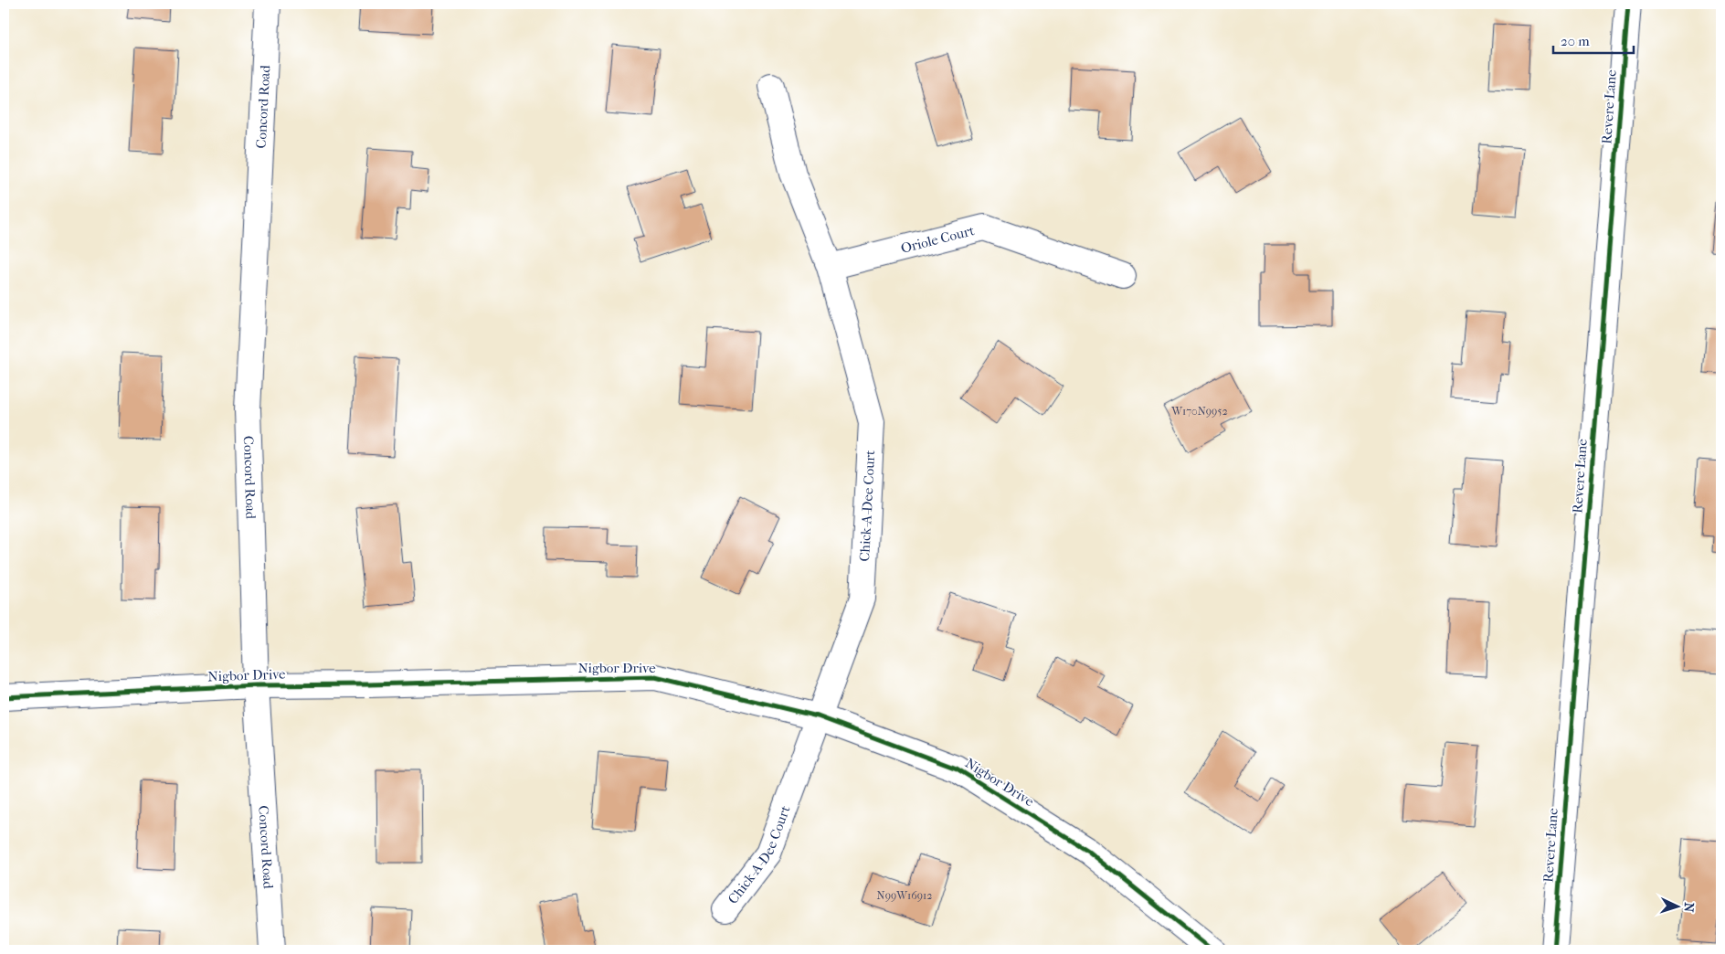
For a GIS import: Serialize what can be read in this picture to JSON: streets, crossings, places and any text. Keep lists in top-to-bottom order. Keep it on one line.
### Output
{"streets":{"street":["Concord Road","Revere Lane","Oriole Court","Chick-A-Dee Court","Nigbor Drive"]},"crossings":[["Concord Road","Nigbor Drive"],["Oriole Court","Chick-A-Dee Court"],["Chick-A-Dee Court","Nigbor Drive"]],"house_numbers":["W170N9952","N99W16912"],"scale_bar":"20 m","north":"right"}
